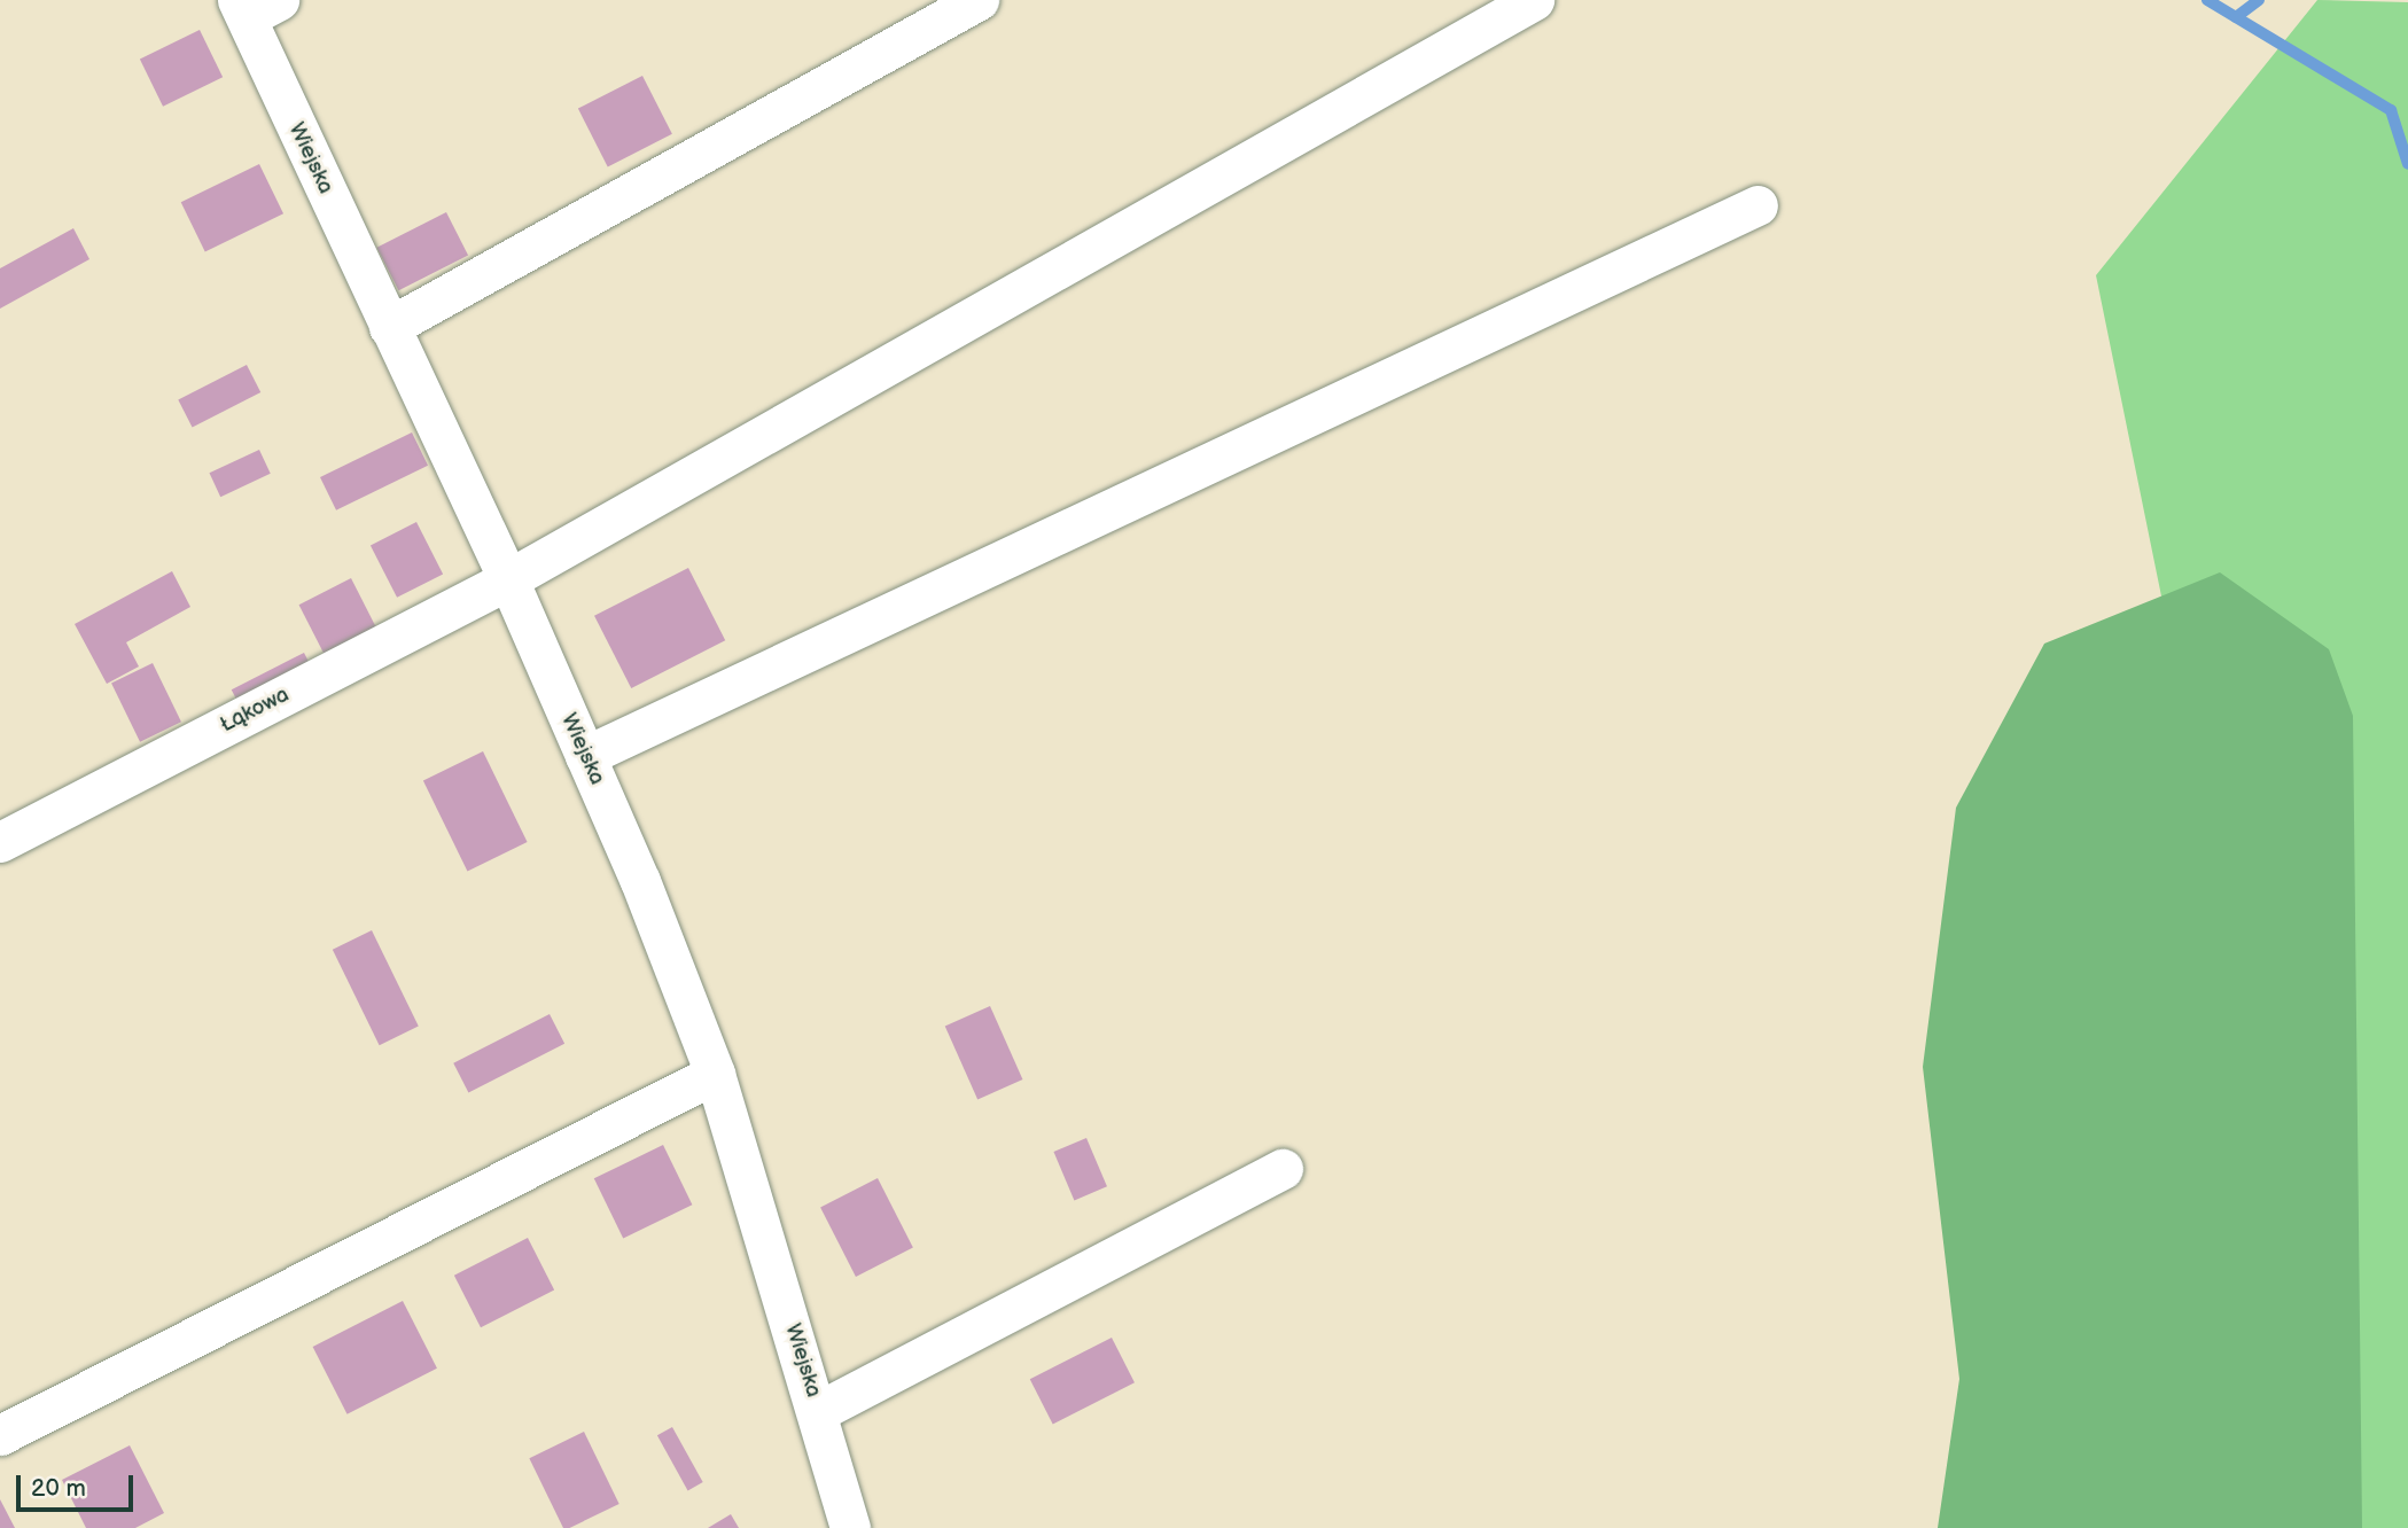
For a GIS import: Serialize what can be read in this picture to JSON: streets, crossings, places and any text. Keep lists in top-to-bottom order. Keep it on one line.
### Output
{"streets":{"street":["Wiejska","Łąkowa"]},"crossings":[["Wiejska","Łąkowa"]],"scale_bar":"20 m"}
